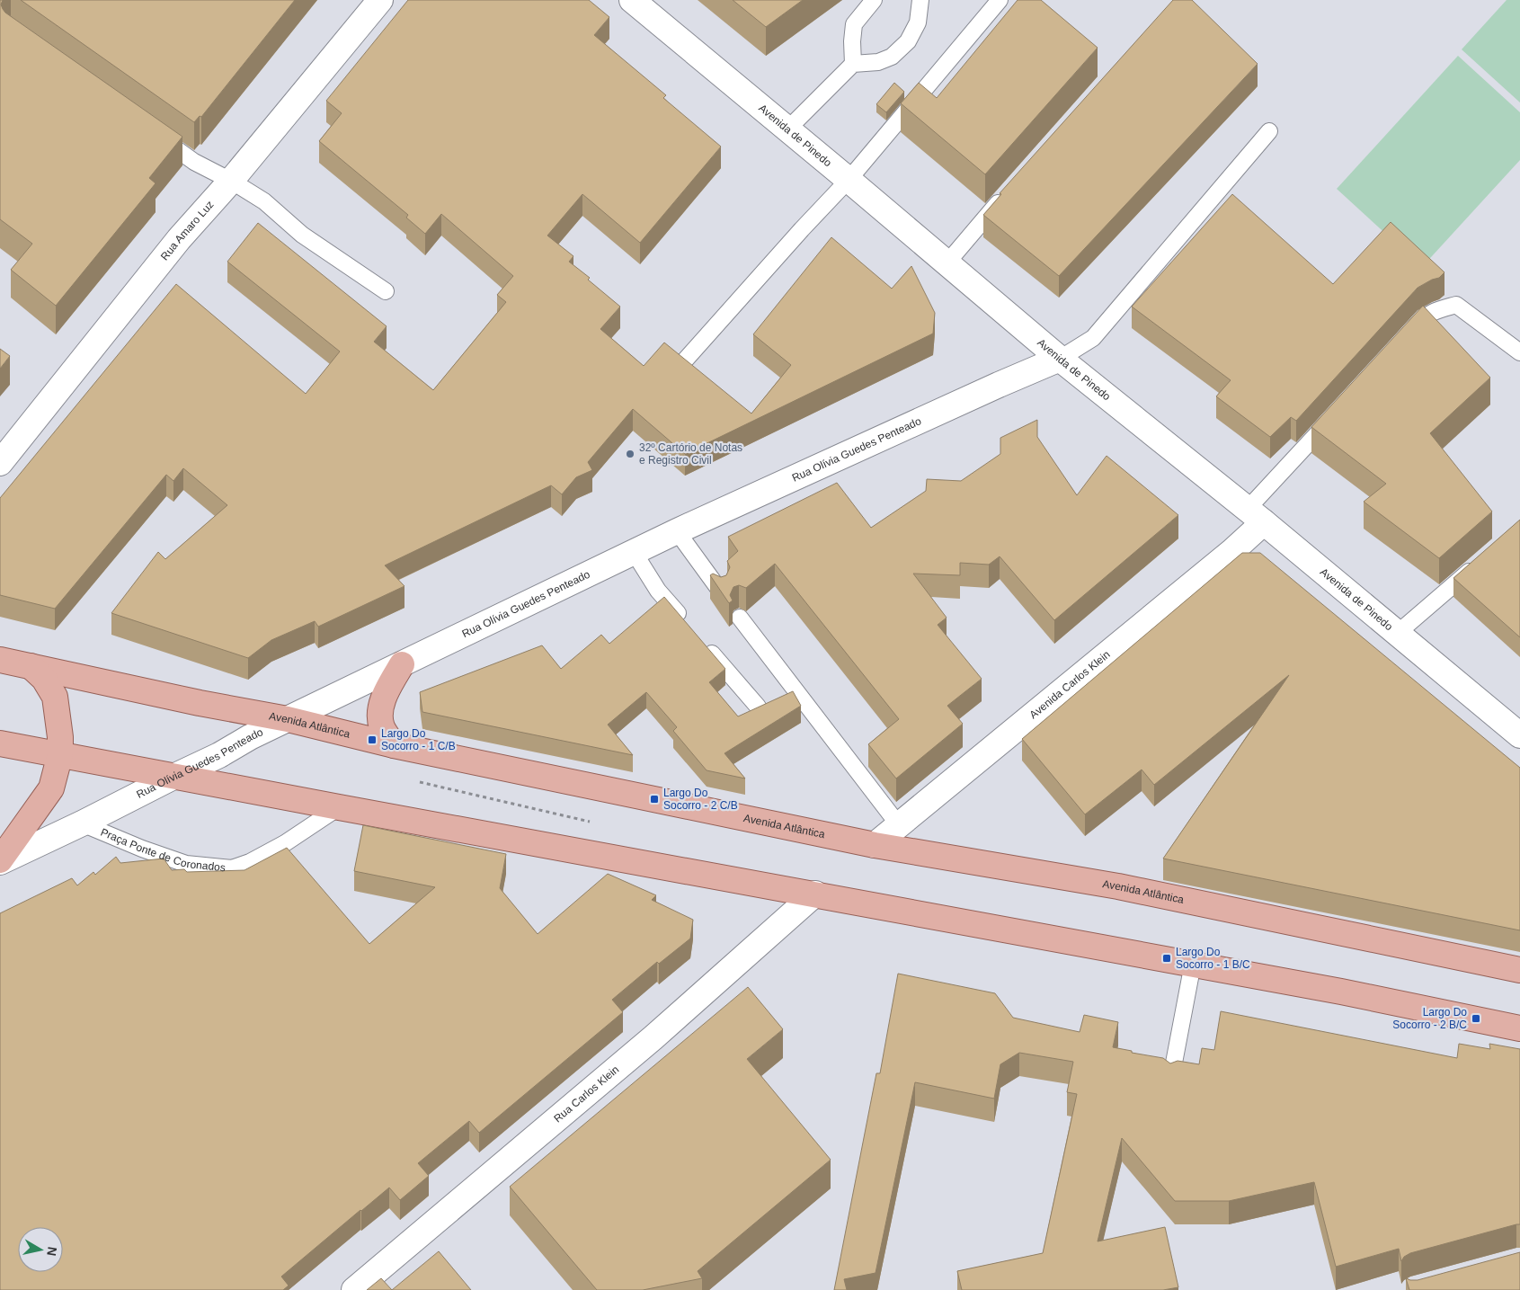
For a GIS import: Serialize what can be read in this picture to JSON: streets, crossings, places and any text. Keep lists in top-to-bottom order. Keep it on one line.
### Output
{"streets":{"main road":["Avenida Atlântica"],"street":["Avenida de Pinedo","Rua Amaro Luz","Rua Olívia Guedes Penteado","Avenida Carlos Klein","Rua Carlos Klein"],"lane":["Praça Ponte de Coronados"]},"crossings":[["Avenida de Pinedo","Rua Olívia Guedes Penteado"],["Avenida de Pinedo","Avenida Carlos Klein"],["Rua Olívia Guedes Penteado","Avenida Atlântica"],["Rua Olívia Guedes Penteado","Praça Ponte de Coronados"],["Avenida Carlos Klein","Avenida Atlântica"]],"places":{"other":["32º Cartório de Notas e Registro Civil"],"transit":["Largo Do Socorro - 1 C/B","Largo Do Socorro - 2 C/B","Largo Do Socorro - 1 B/C","Largo Do Socorro - 2 B/C"]},"north":"right"}
